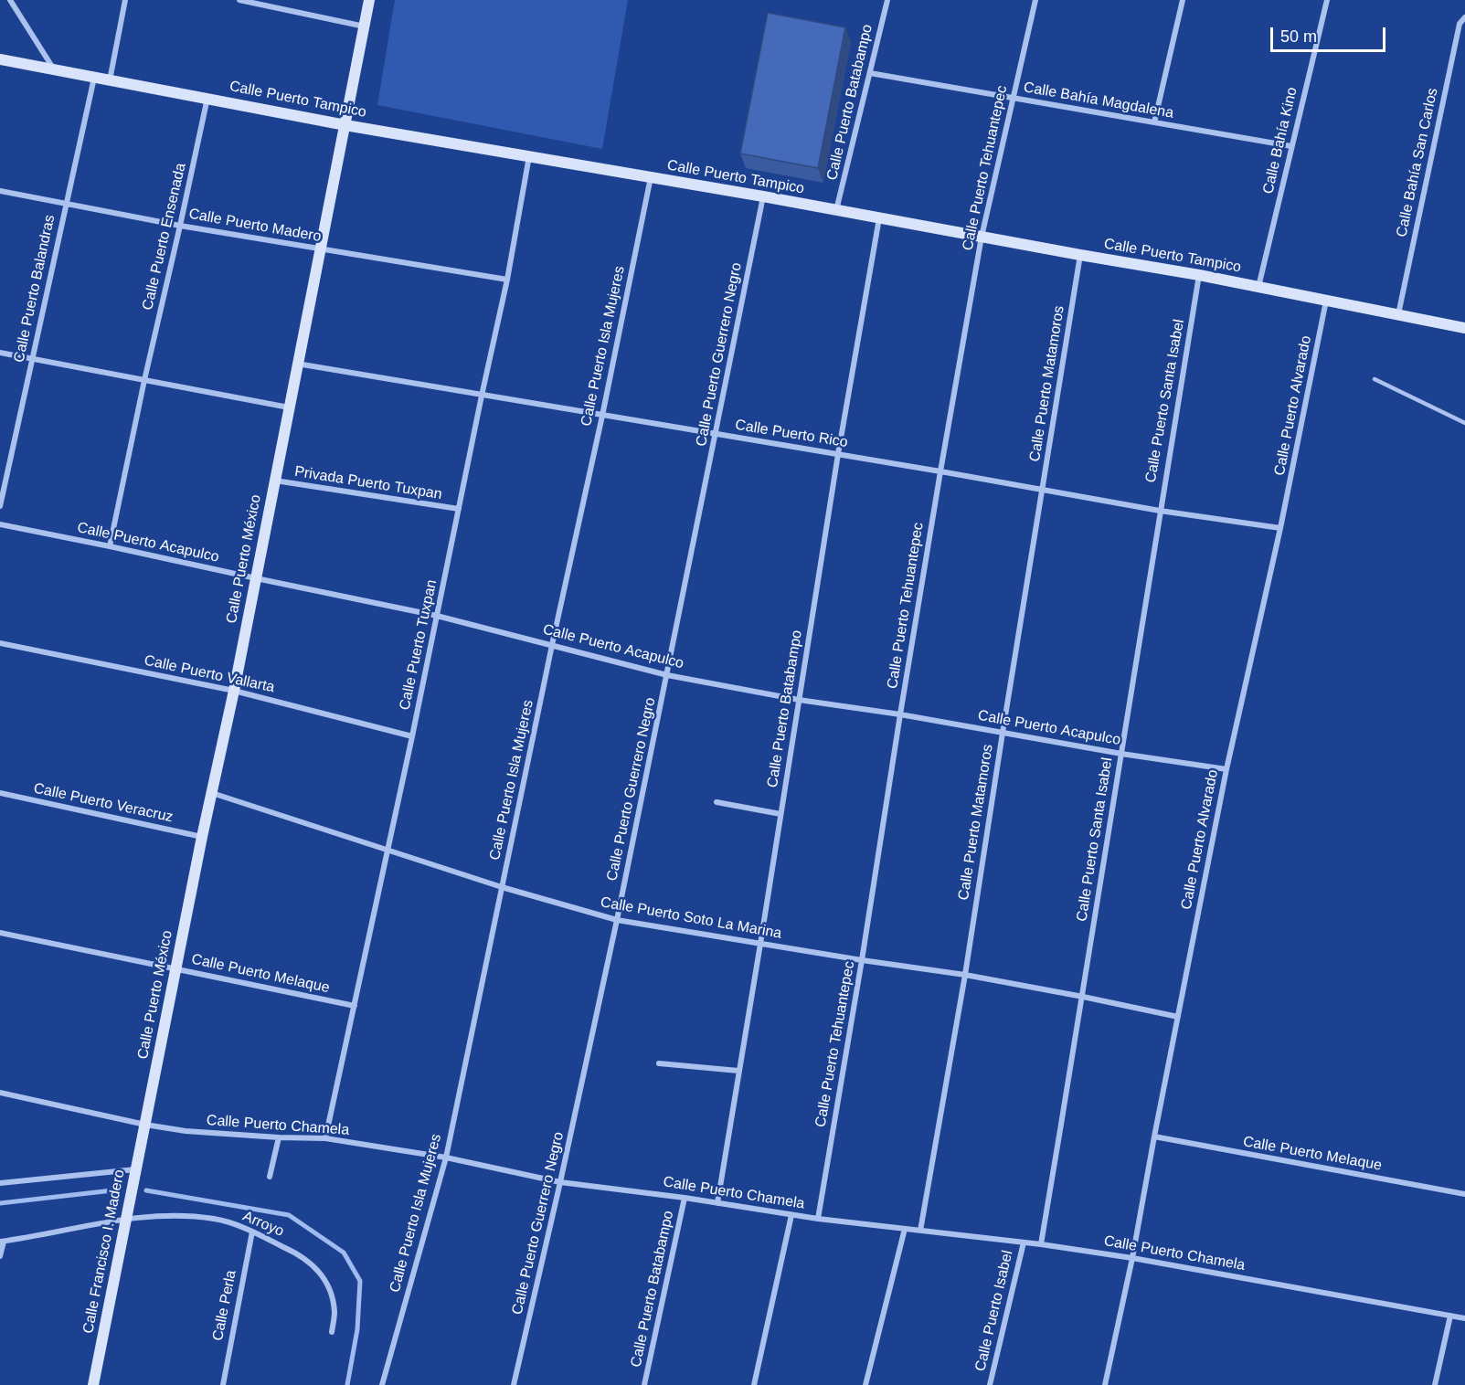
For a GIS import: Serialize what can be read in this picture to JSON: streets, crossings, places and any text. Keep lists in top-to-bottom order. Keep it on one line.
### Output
{"streets":{"street":["Calle Puerto Tampico","Calle Bahía Magdalena","Calle Puerto Batabampo","Calle Bahía Kino","Calle Bahía San Carlos","Calle Puerto Tehuantepec","Calle Puerto Madero","Calle Puerto Ensenada","Calle Puerto Balandras","Calle Puerto Isla Mujeres","Calle Puerto Guerrero Negro","Calle Puerto Matamoros","Calle Puerto Santa Isabel","Calle Puerto Alvarado","Calle Puerto Rico","Privada Puerto Tuxpan","Calle Puerto Acapulco","Calle Puerto México","Calle Puerto Tuxpan","Calle Puerto Vallarta","Calle Puerto Veracruz","Calle Puerto Soto La Marina","Calle Puerto Melaque","Calle Puerto Chamela","Arroyo","Calle Francisco I. Madero","Calle Perla","Calle Puerto Isabel"]},"crossings":[["Calle Puerto Tampico","Calle Puerto Batabampo"],["Calle Puerto Tampico","Calle Bahía Kino"],["Calle Puerto Tampico","Calle Bahía San Carlos"],["Calle Puerto Tampico","Calle Puerto Tehuantepec"],["Calle Puerto Tampico","Calle Puerto Ensenada"],["Calle Puerto Tampico","Calle Puerto Balandras"],["Calle Puerto Tampico","Calle Puerto Isla Mujeres"],["Calle Puerto Tampico","Calle Puerto Guerrero Negro"],["Calle Puerto Tampico","Calle Puerto Matamoros"],["Calle Puerto Tampico","Calle Puerto Santa Isabel"],["Calle Puerto Tampico","Calle Puerto Alvarado"],["Calle Puerto Tampico","Calle Puerto México"],["Calle Puerto Tampico","Calle Puerto Tuxpan"],["Calle Bahía Magdalena","Calle Puerto Batabampo"],["Calle Bahía Magdalena","Calle Bahía Kino"],["Calle Bahía Magdalena","Calle Puerto Tehuantepec"],["Calle Puerto Batabampo","Calle Puerto Rico"],["Calle Puerto Batabampo","Calle Puerto Acapulco"],["Calle Puerto Batabampo","Calle Puerto Soto La Marina"],["Calle Puerto Batabampo","Calle Puerto Chamela"],["Calle Puerto Tehuantepec","Calle Puerto Rico"],["Calle Puerto Tehuantepec","Calle Puerto Acapulco"],["Calle Puerto Tehuantepec","Calle Puerto Soto La Marina"],["Calle Puerto Tehuantepec","Calle Puerto Chamela"],["Calle Puerto Madero","Calle Puerto Ensenada"],["Calle Puerto Madero","Calle Puerto Balandras"],["Calle Puerto Madero","Calle Puerto México"],["Calle Puerto Madero","Calle Puerto Tuxpan"],["Calle Puerto Ensenada","Calle Puerto Acapulco"],["Calle Puerto Isla Mujeres","Calle Puerto Rico"],["Calle Puerto Isla Mujeres","Calle Puerto Acapulco"],["Calle Puerto Isla Mujeres","Calle Puerto Soto La Marina"],["Calle Puerto Isla Mujeres","Calle Puerto Chamela"],["Calle Puerto Guerrero Negro","Calle Puerto Rico"],["Calle Puerto Guerrero Negro","Calle Puerto Acapulco"],["Calle Puerto Guerrero Negro","Calle Puerto Soto La Marina"],["Calle Puerto Guerrero Negro","Calle Puerto Chamela"],["Calle Puerto Matamoros","Calle Puerto Rico"],["Calle Puerto Matamoros","Calle Puerto Acapulco"],["Calle Puerto Matamoros","Calle Puerto Soto La Marina"],["Calle Puerto Matamoros","Calle Puerto Chamela"],["Calle Puerto Santa Isabel","Calle Puerto Rico"],["Calle Puerto Santa Isabel","Calle Puerto Acapulco"],["Calle Puerto Santa Isabel","Calle Puerto Soto La Marina"],["Calle Puerto Santa Isabel","Calle Puerto Chamela"],["Calle Puerto Alvarado","Calle Puerto Rico"],["Calle Puerto Alvarado","Calle Puerto Acapulco"],["Calle Puerto Alvarado","Calle Puerto Soto La Marina"],["Calle Puerto Alvarado","Calle Puerto Melaque"],["Calle Puerto Alvarado","Calle Puerto Chamela"],["Calle Puerto Rico","Calle Puerto México"],["Calle Puerto Rico","Calle Puerto Tuxpan"],["Privada Puerto Tuxpan","Calle Puerto México"],["Privada Puerto Tuxpan","Calle Puerto Tuxpan"],["Calle Puerto Acapulco","Calle Puerto México"],["Calle Puerto Acapulco","Calle Puerto Tuxpan"],["Calle Puerto México","Calle Puerto Vallarta"],["Calle Puerto México","Calle Puerto Veracruz"],["Calle Puerto México","Calle Puerto Soto La Marina"],["Calle Puerto México","Calle Puerto Melaque"],["Calle Puerto México","Calle Puerto Chamela"],["Calle Puerto México","Calle Francisco I. Madero"],["Calle Puerto Tuxpan","Calle Puerto Vallarta"],["Calle Puerto Tuxpan","Calle Puerto Soto La Marina"],["Calle Puerto Tuxpan","Calle Puerto Melaque"],["Calle Puerto Tuxpan","Calle Puerto Chamela"],["Calle Puerto Chamela","Calle Francisco I. Madero"],["Calle Puerto Chamela","Calle Puerto Isabel"],["Arroyo","Calle Francisco I. Madero"],["Arroyo","Calle Perla"]],"scale_bar":"50 m"}
